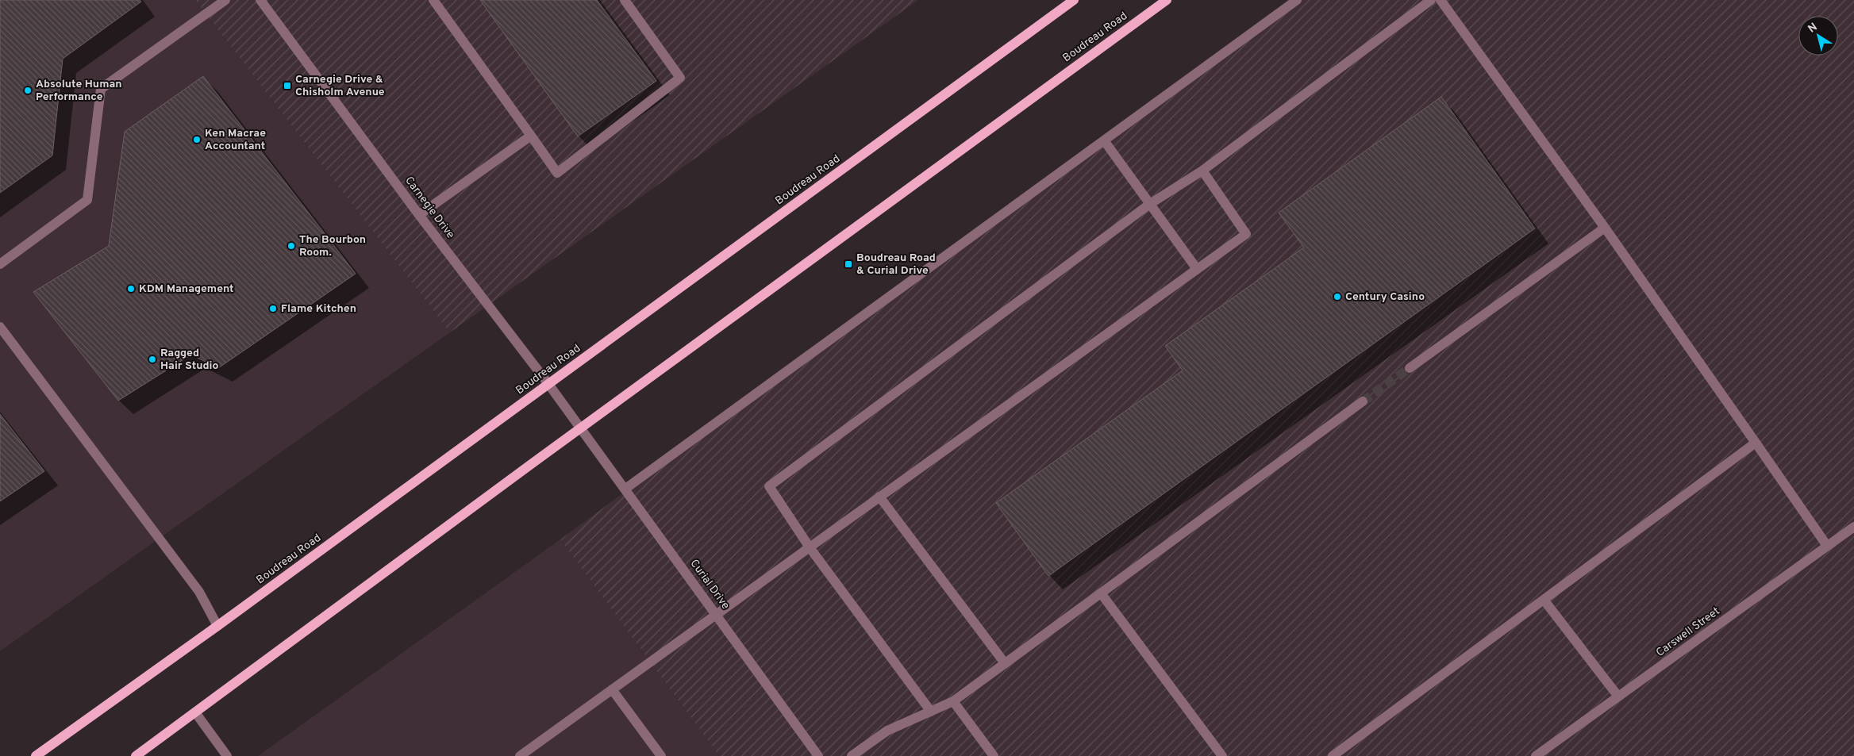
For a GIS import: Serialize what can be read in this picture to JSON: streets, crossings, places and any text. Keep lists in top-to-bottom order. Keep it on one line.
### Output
{"streets":{"main road":["Boudreau Road"],"street":["Carnegie Drive","Curial Drive","Carswell Street"]},"crossings":[["Boudreau Road","Carnegie Drive"],["Boudreau Road","Curial Drive"],["Carnegie Drive","Curial Drive"]],"places":{"transit":["Carnegie Drive & Chisholm Avenue","Boudreau Road & Curial Drive"],"other":["Absolute Human Performance","Ken Macrae Accountant","The Bourbon Room.","KDM Management","Century Casino","Flame Kitchen","Ragged Hair Studio"]},"north":"top left"}
